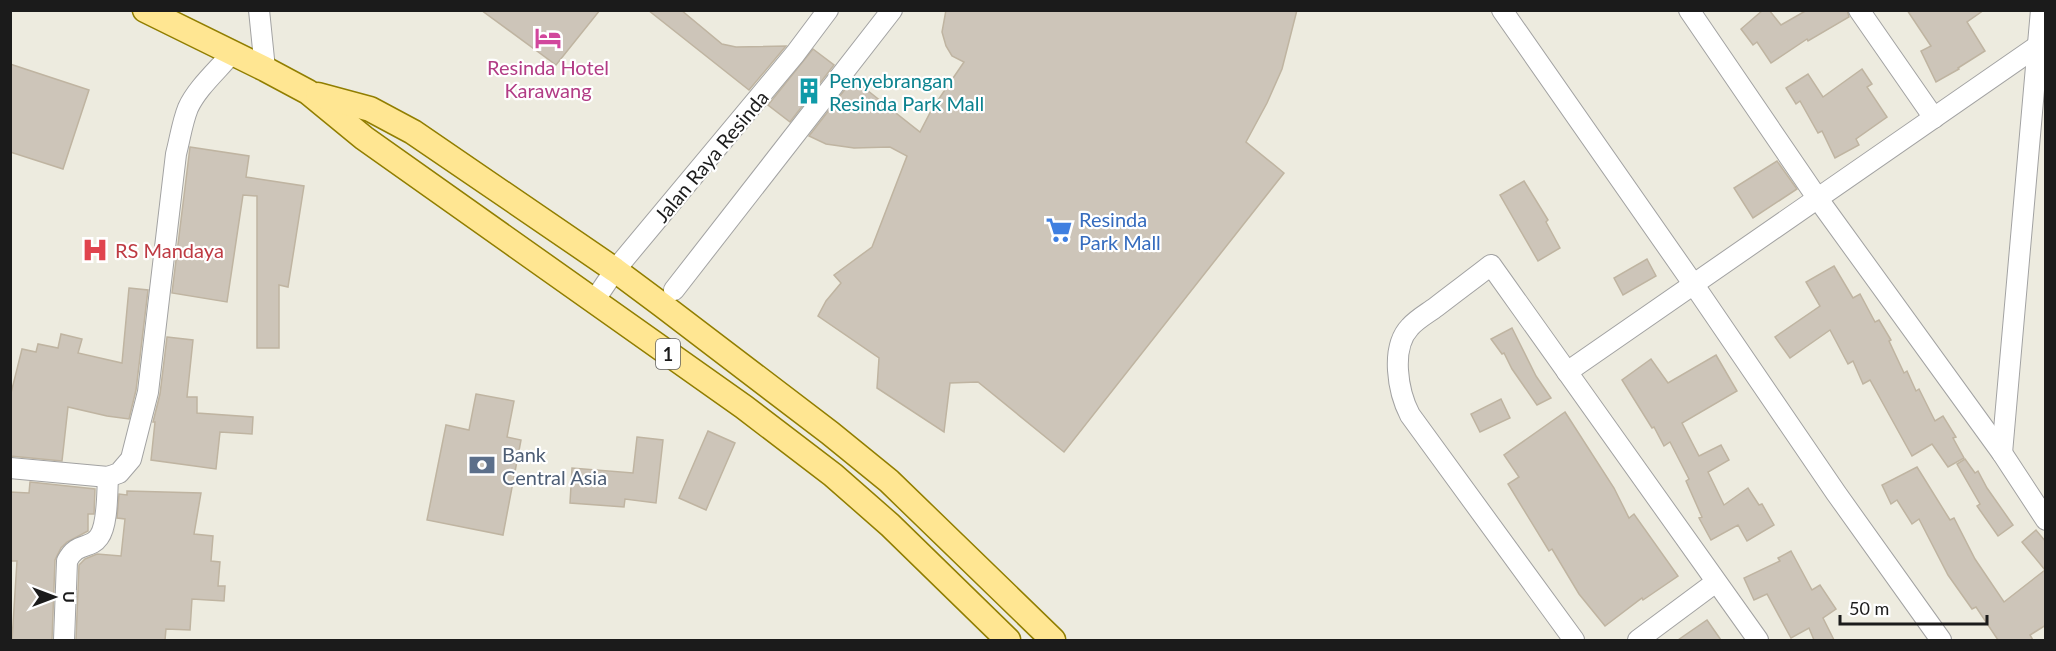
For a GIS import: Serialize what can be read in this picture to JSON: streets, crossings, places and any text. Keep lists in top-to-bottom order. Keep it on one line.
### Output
{"streets":{"main road":["1"],"street":["Jalan Raya Resinda"]},"crossings":[["Jalan Raya Resinda","1"]],"places":{"hotel":["Resinda Hotel Karawang"],"building":["Penyebrangan Resinda Park Mall"],"supermarket":["Resinda Park Mall"],"hospital":["RS Mandaya"],"bank":["Bank Central Asia"]},"scale_bar":"50 m","north":"right"}
